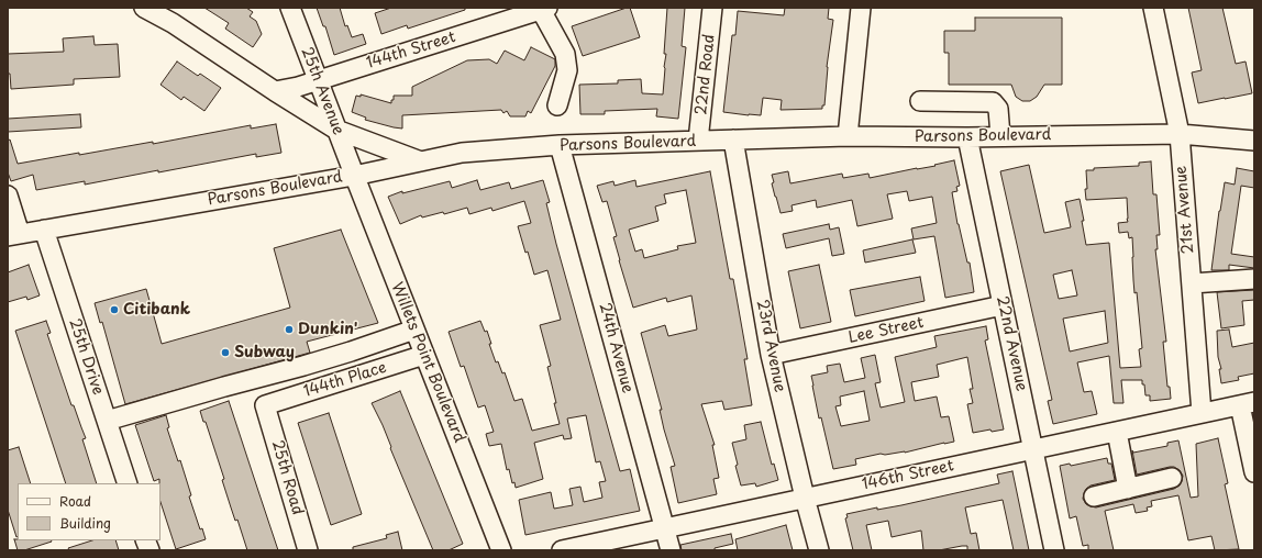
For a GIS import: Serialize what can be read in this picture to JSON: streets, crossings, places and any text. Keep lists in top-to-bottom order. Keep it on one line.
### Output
{"streets":{"street":["144th Street","22nd Road","25th Avenue","Parsons Boulevard","21st Avenue","Lee Street","22nd Avenue","23rd Avenue","24th Avenue","25th Drive","Willets Point Boulevard","144th Place","146th Street","25th Road"]},"crossings":[["144th Street","25th Avenue"],["22nd Road","Parsons Boulevard"],["25th Avenue","Parsons Boulevard"],["25th Avenue","Willets Point Boulevard"],["Parsons Boulevard","21st Avenue"],["Parsons Boulevard","22nd Avenue"],["Parsons Boulevard","23rd Avenue"],["Parsons Boulevard","24th Avenue"],["Parsons Boulevard","25th Drive"],["Parsons Boulevard","Willets Point Boulevard"],["21st Avenue","146th Street"],["Lee Street","22nd Avenue"],["Lee Street","23rd Avenue"],["22nd Avenue","146th Street"],["23rd Avenue","146th Street"],["24th Avenue","146th Street"],["Willets Point Boulevard","144th Place"],["144th Place","25th Road"]],"places":["Citibank","Dunkin'","Subway"],"legend":["Road","Building"]}
